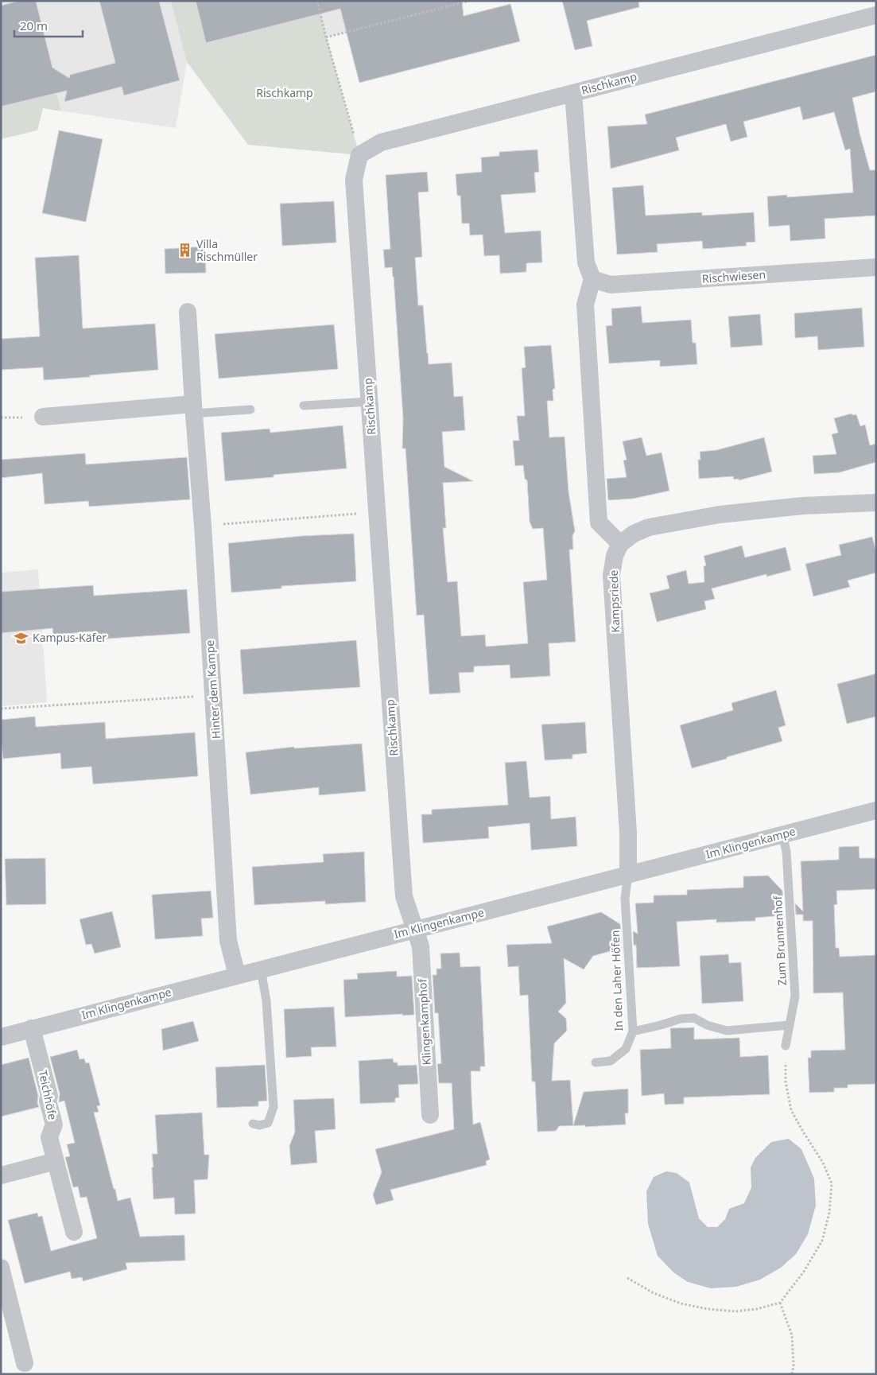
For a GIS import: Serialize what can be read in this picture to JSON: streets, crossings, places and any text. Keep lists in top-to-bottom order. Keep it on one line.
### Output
{"streets":{"street":["Rischkamp","Rischwiesen","Kampsriede","Hinter dem Kampe","Im Klingenkampe","Klingenkamphof","Teichhöfe"],"lane":["Zum Brunnenhof","In den Laher Höfen"]},"crossings":[["Rischkamp","Im Klingenkampe"],["Rischkamp","Klingenkamphof"],["Kampsriede","Im Klingenkampe"],["Kampsriede","In den Laher Höfen"],["Hinter dem Kampe","Im Klingenkampe"],["Im Klingenkampe","Zum Brunnenhof"],["Im Klingenkampe","In den Laher Höfen"],["Im Klingenkampe","Klingenkamphof"],["Im Klingenkampe","Teichhöfe"]],"parks":["Rischkamp"],"places":{"building":["Villa Rischmüller"],"school or university":["Kampus-Käfer"]},"scale_bar":"20 m"}
